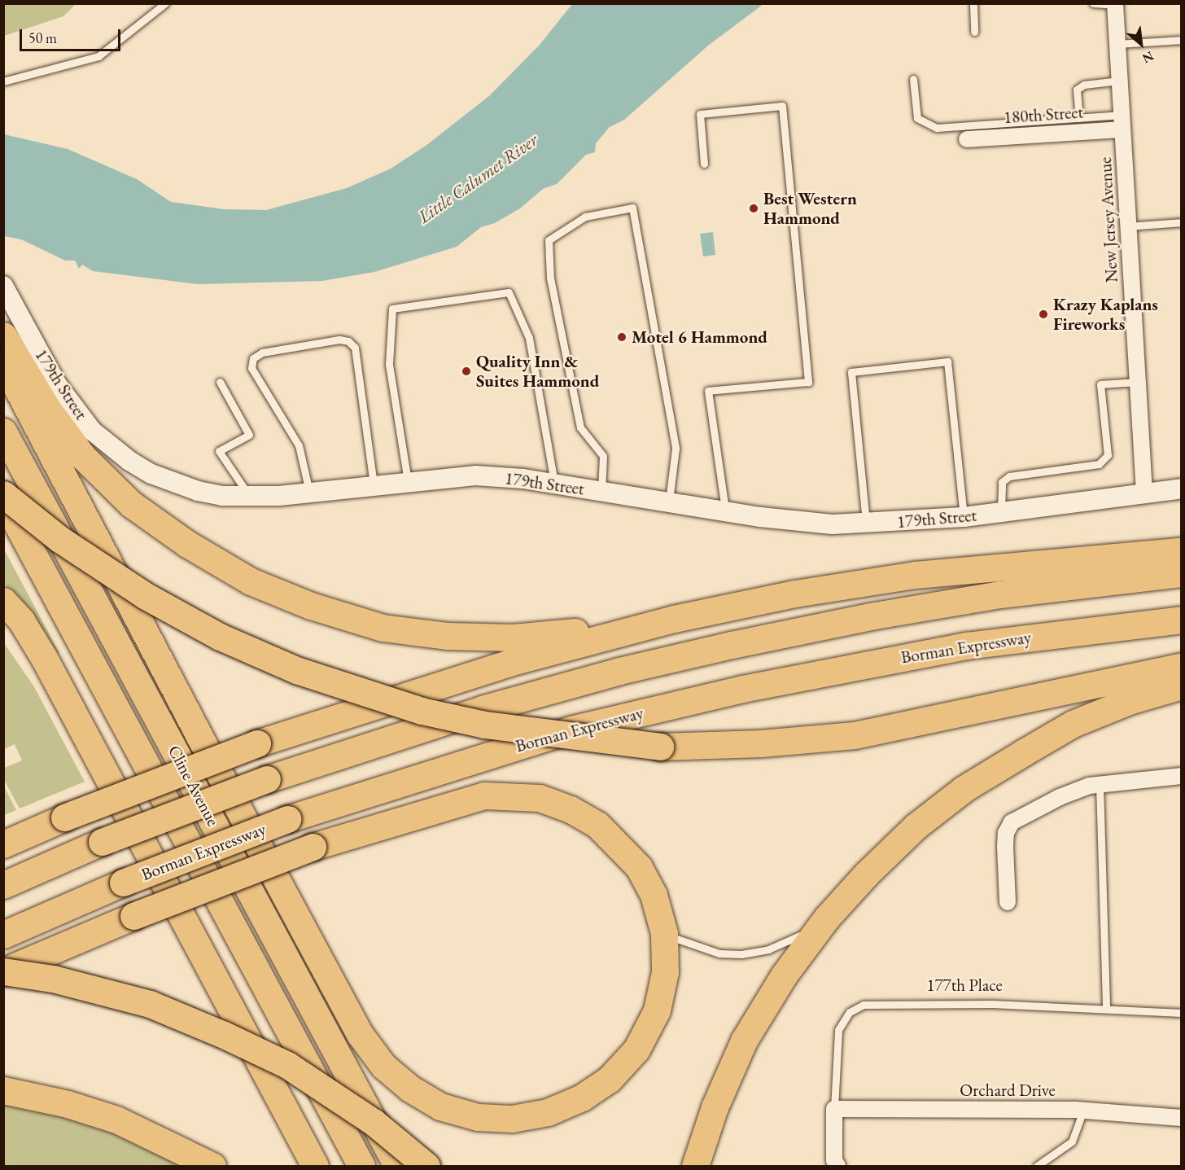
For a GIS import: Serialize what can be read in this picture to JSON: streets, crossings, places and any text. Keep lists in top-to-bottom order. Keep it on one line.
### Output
{"streets":{"highway":["Borman Expressway","Cline Avenue"],"street":["180th Street","New Jersey Avenue","179th Street","Orchard Drive"],"lane":["177th Place"]},"crossings":[["180th Street","New Jersey Avenue"],["New Jersey Avenue","179th Street"],["177th Place","Orchard Drive"]],"water":["Little Calumet River"],"places":["Best Western Hammond","Krazy Kaplans Fireworks","Motel 6 Hammond","Quality Inn & Suites Hammond"],"scale_bar":"50 m","north":"bottom right"}
